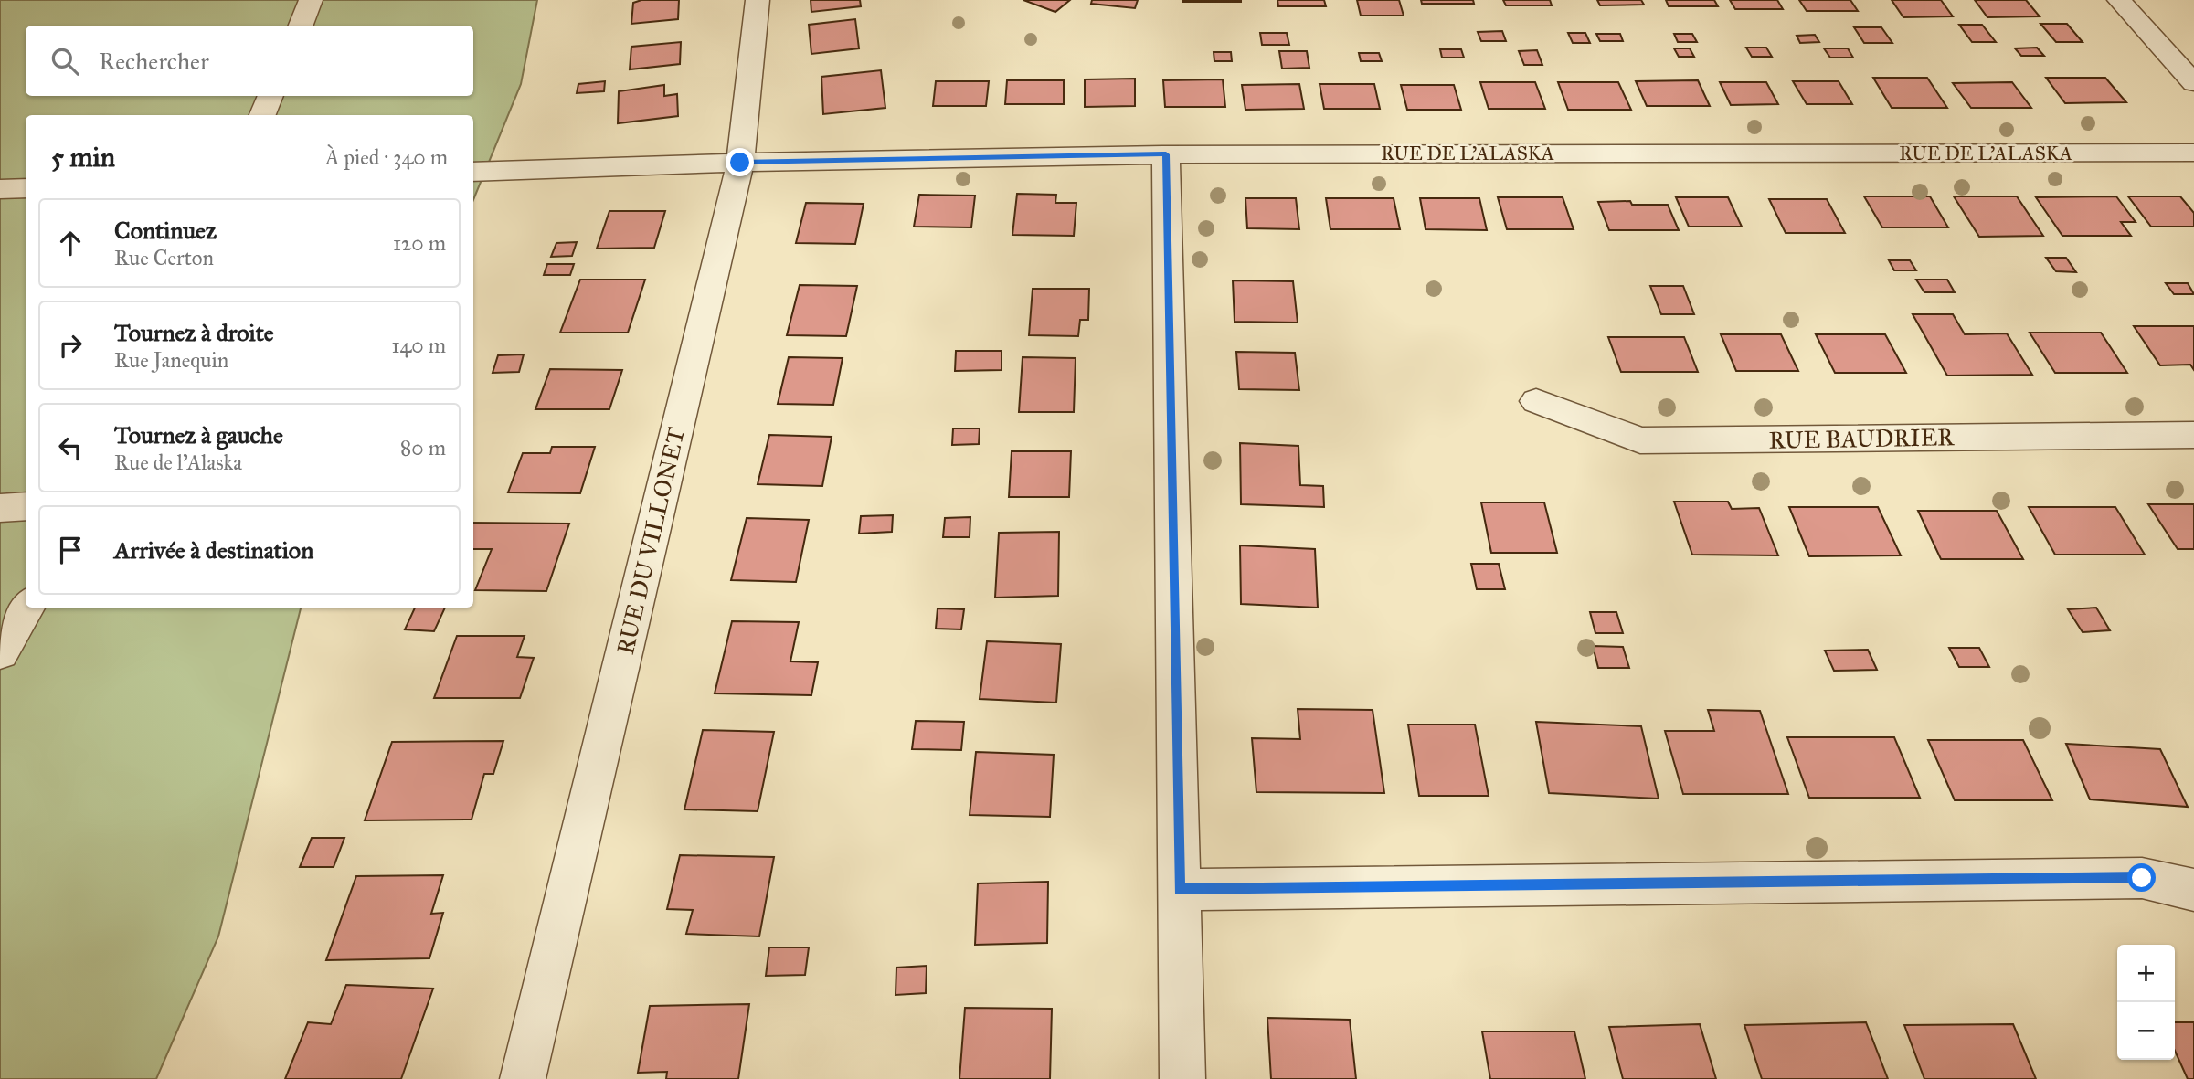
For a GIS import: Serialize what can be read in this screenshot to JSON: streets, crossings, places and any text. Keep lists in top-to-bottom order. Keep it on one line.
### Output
{"streets":{"street":["RUE DE L'ALASKA","RUE BAUDRIER","RUE DU VILLONET"]},"crossings":[["RUE DE L'ALASKA","RUE DU VILLONET"]],"page":{"search":"Rechercher","heading":["5 min","À pied · 340 m"],"list":[["Continuez","Rue Certon","120 m"],["Tournez à droite","Rue Janequin","140 m"],["Tournez à gauche","Rue de l'Alaska","80 m"],"Arrivée à destination"],"map_buttons":["+","−"]}}
